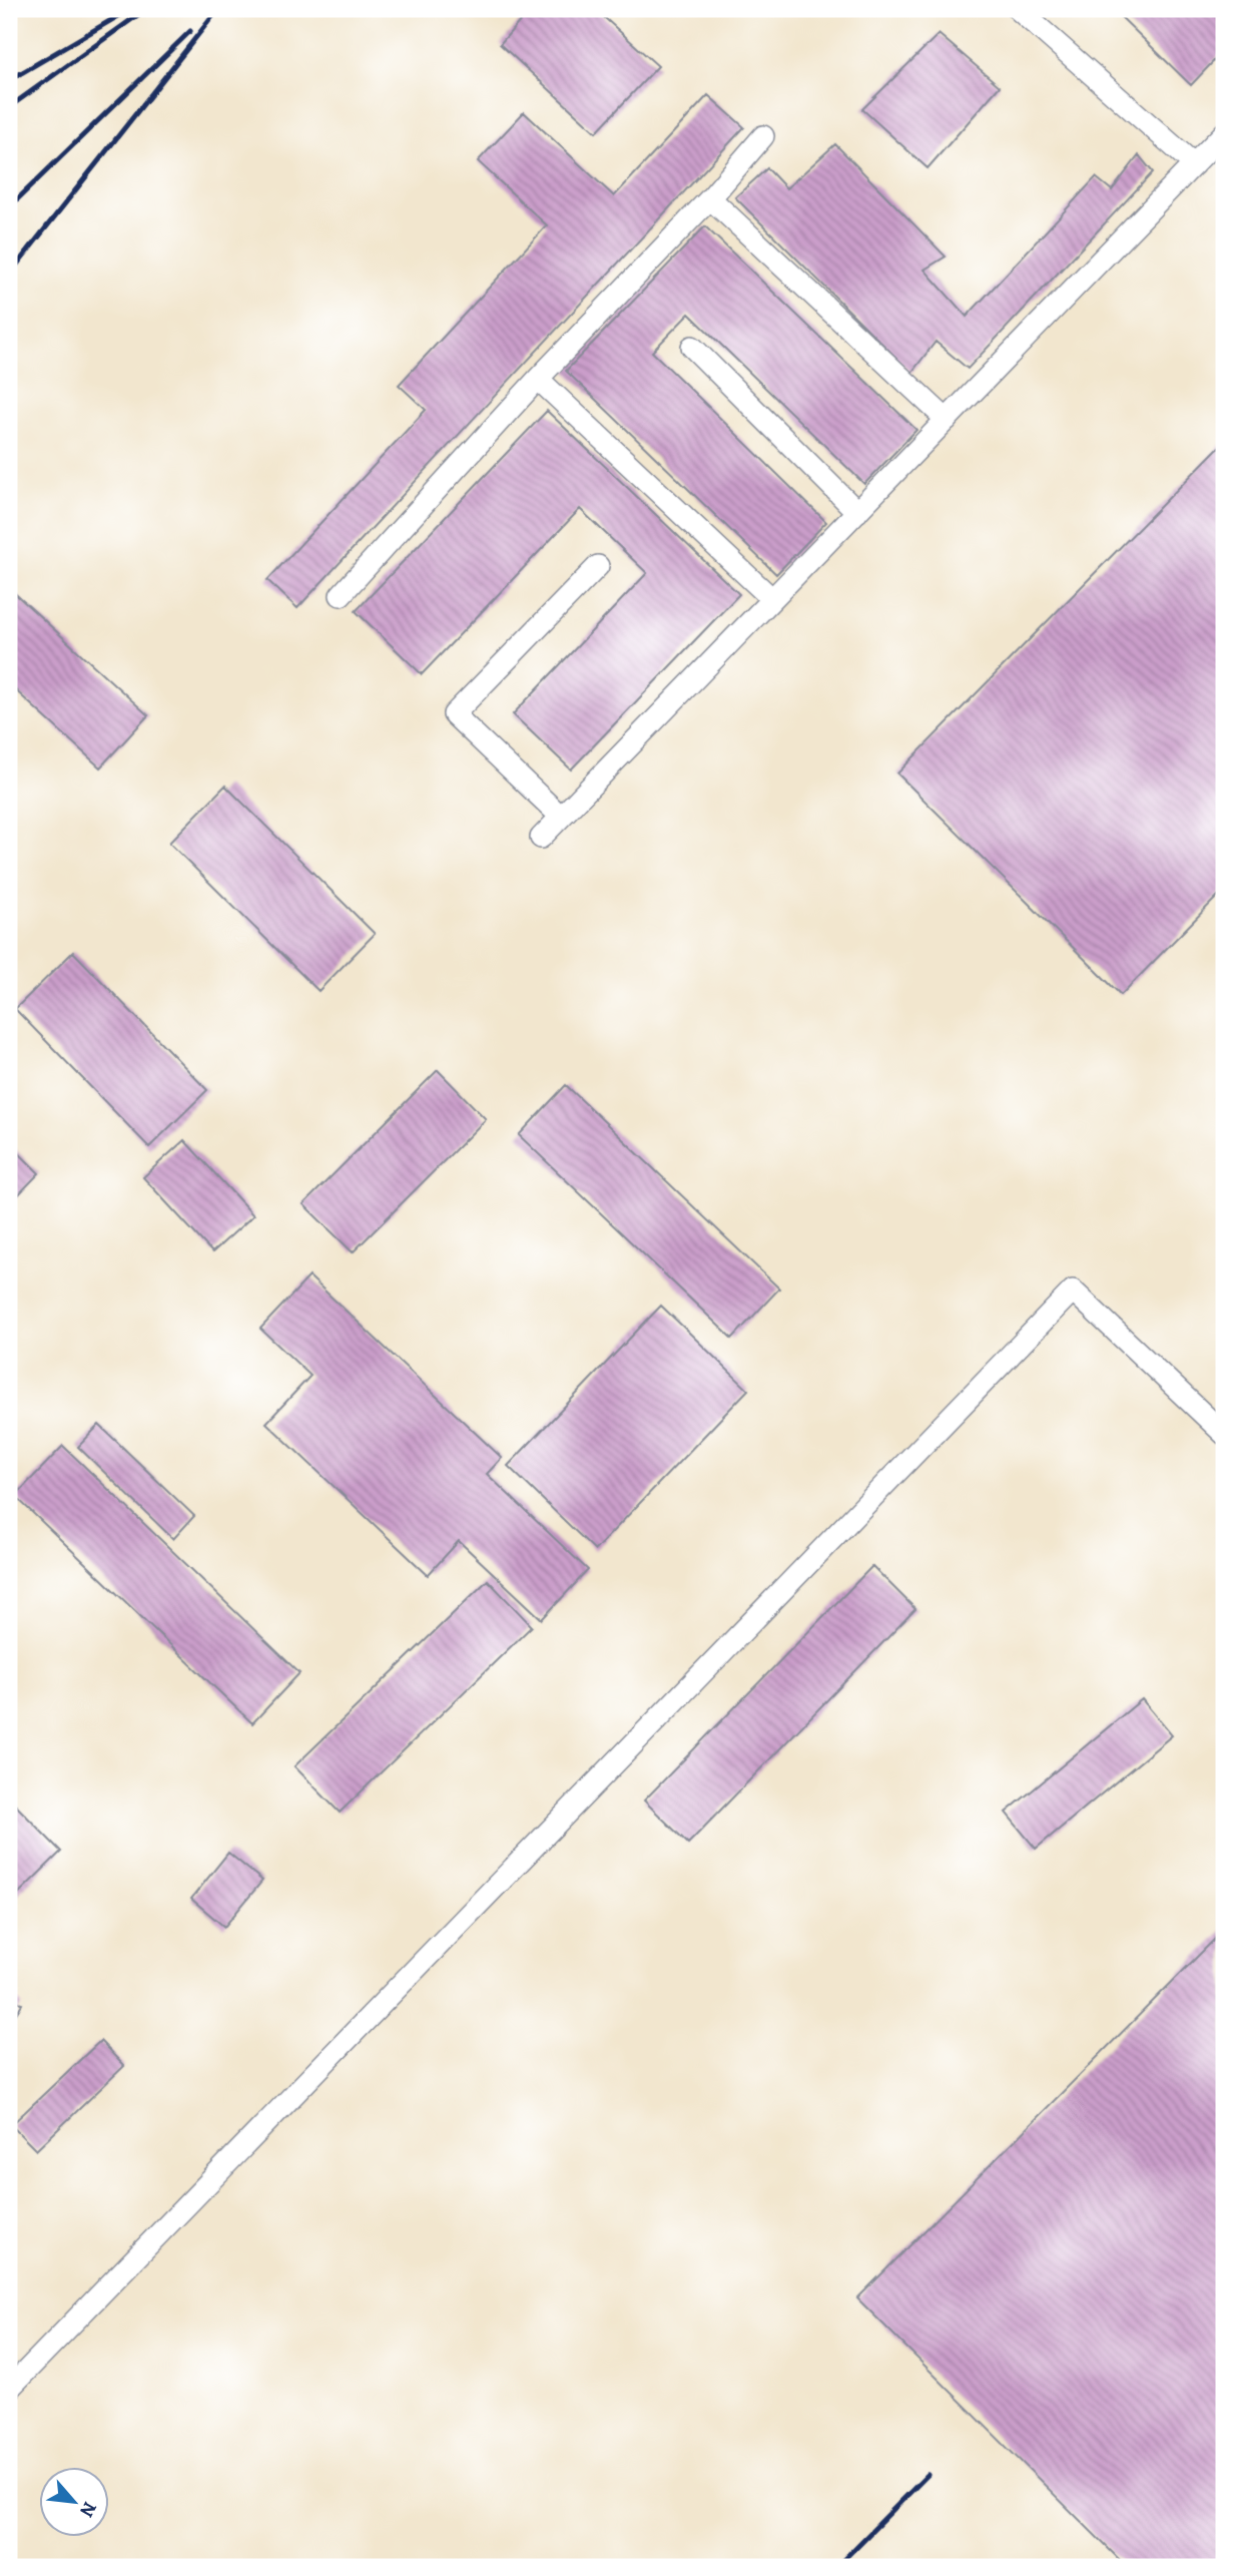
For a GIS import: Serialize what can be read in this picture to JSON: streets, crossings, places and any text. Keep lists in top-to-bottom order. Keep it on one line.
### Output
{"north":"bottom right"}
